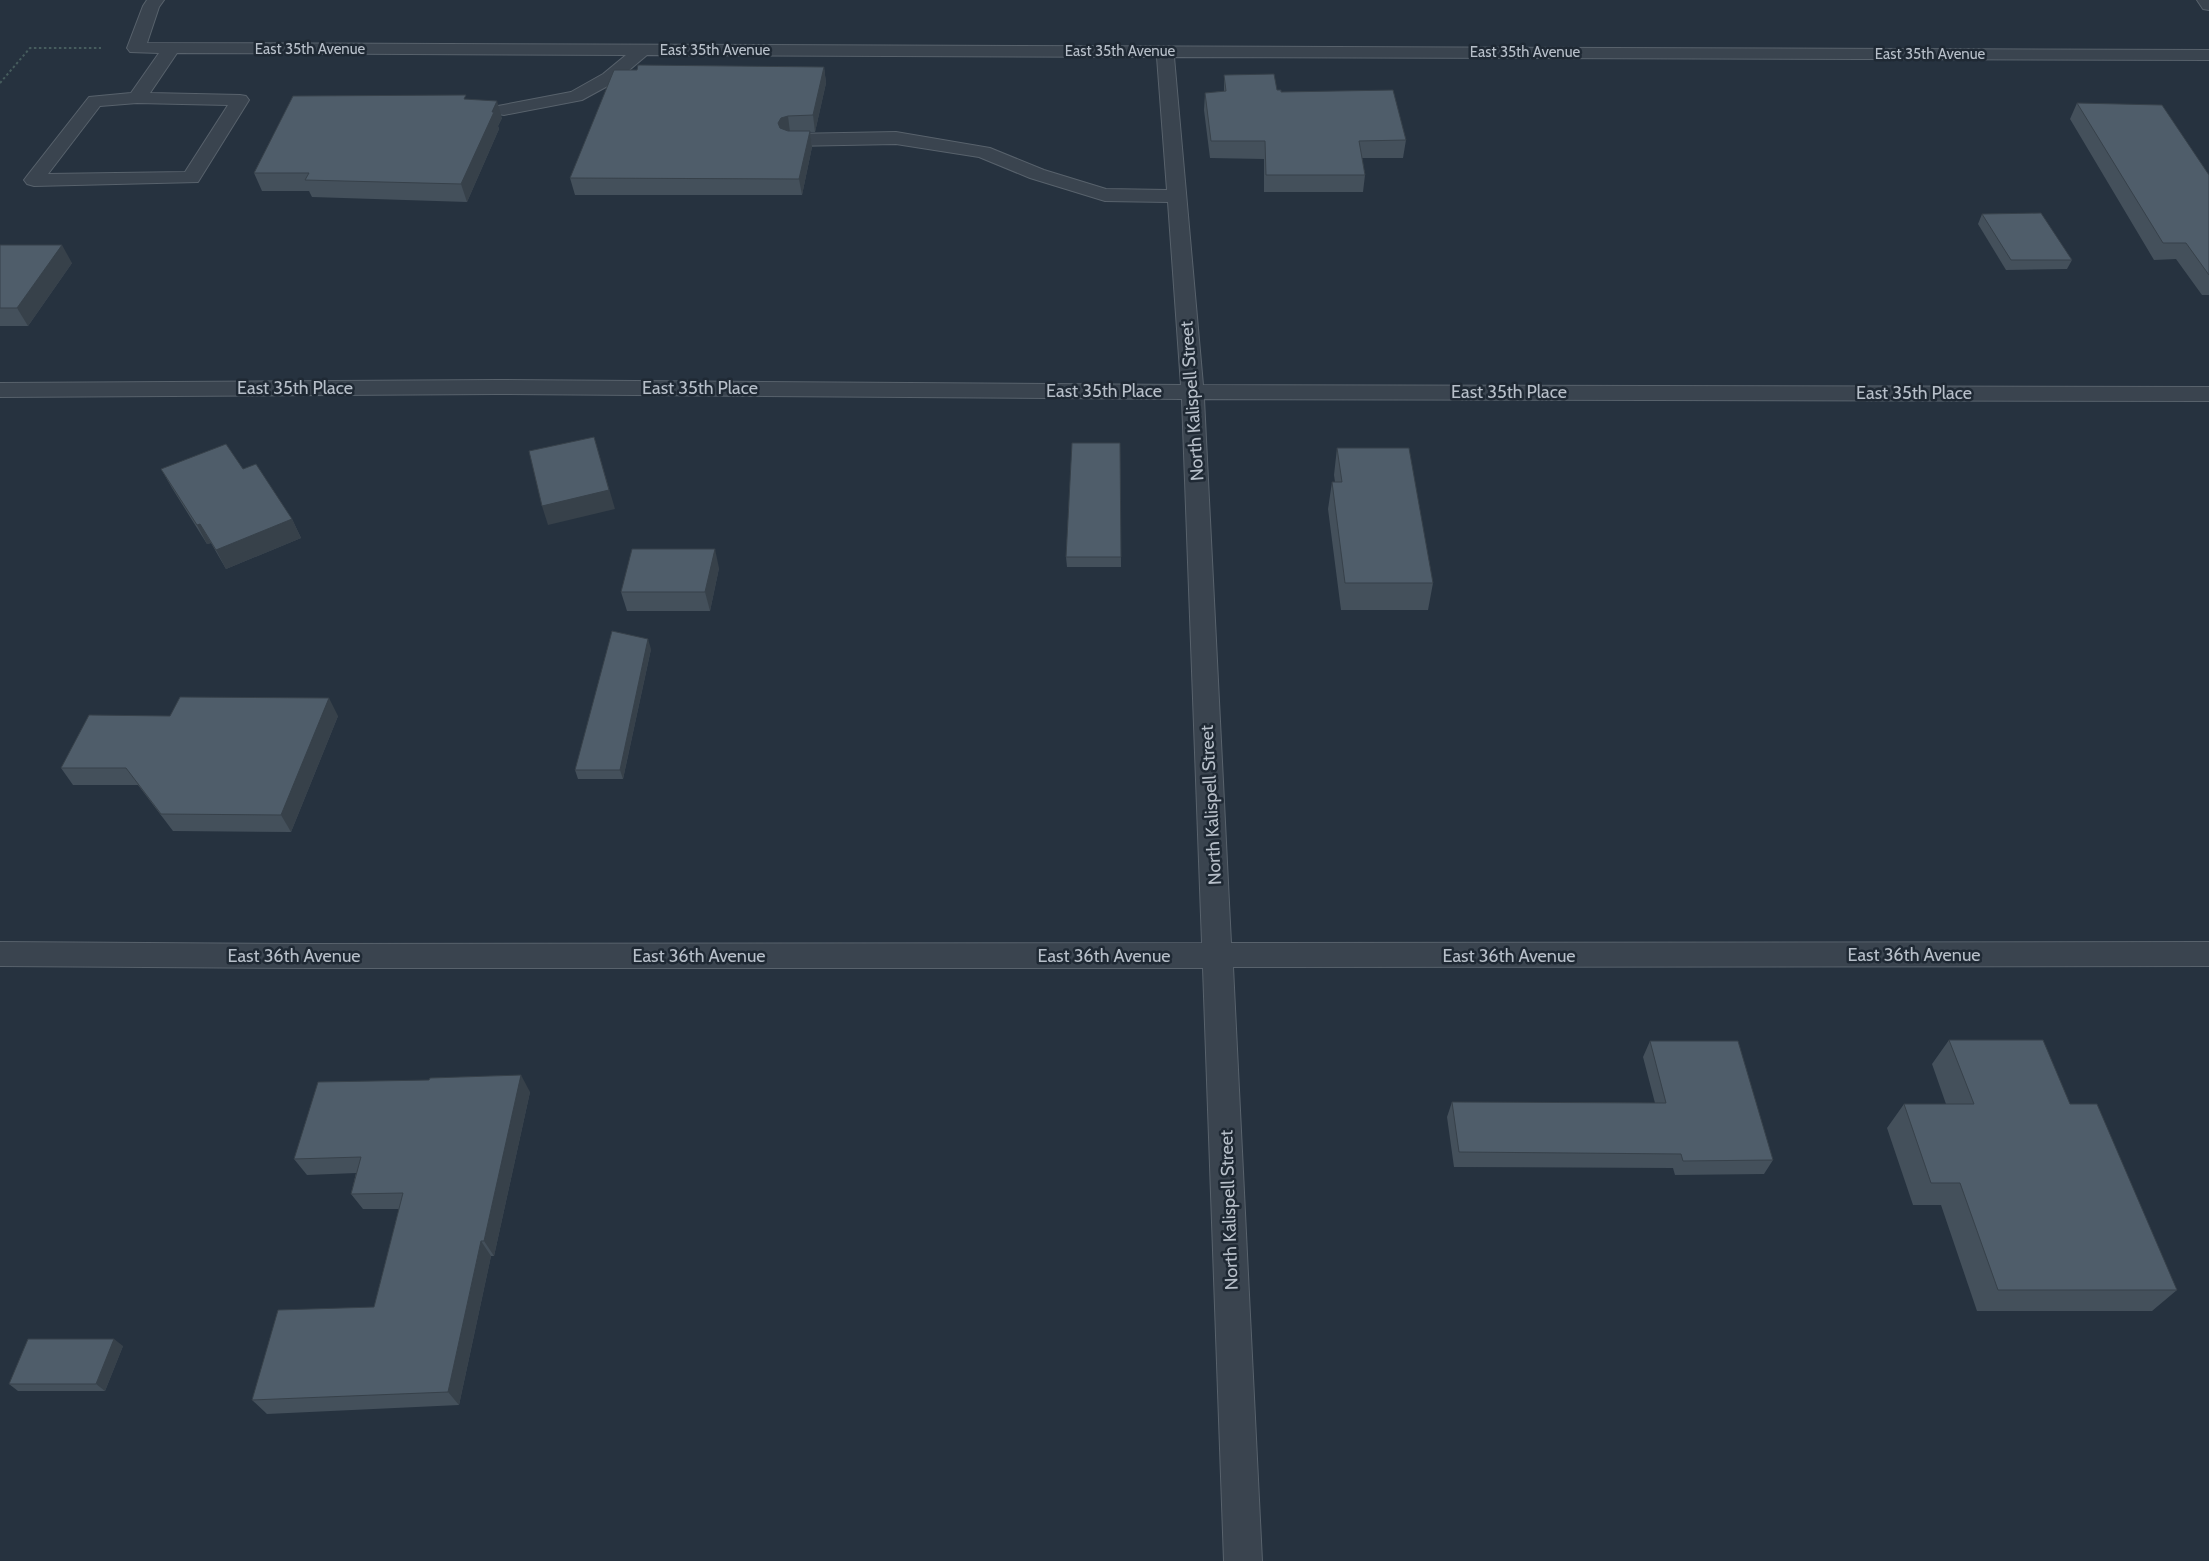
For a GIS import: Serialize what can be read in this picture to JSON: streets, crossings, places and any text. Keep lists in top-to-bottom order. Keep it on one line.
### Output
{"streets":{"street":["East 35th Avenue","East 35th Place","North Kalispell Street","East 36th Avenue"]},"crossings":[["East 35th Avenue","North Kalispell Street"],["East 35th Place","North Kalispell Street"],["North Kalispell Street","East 36th Avenue"]]}
